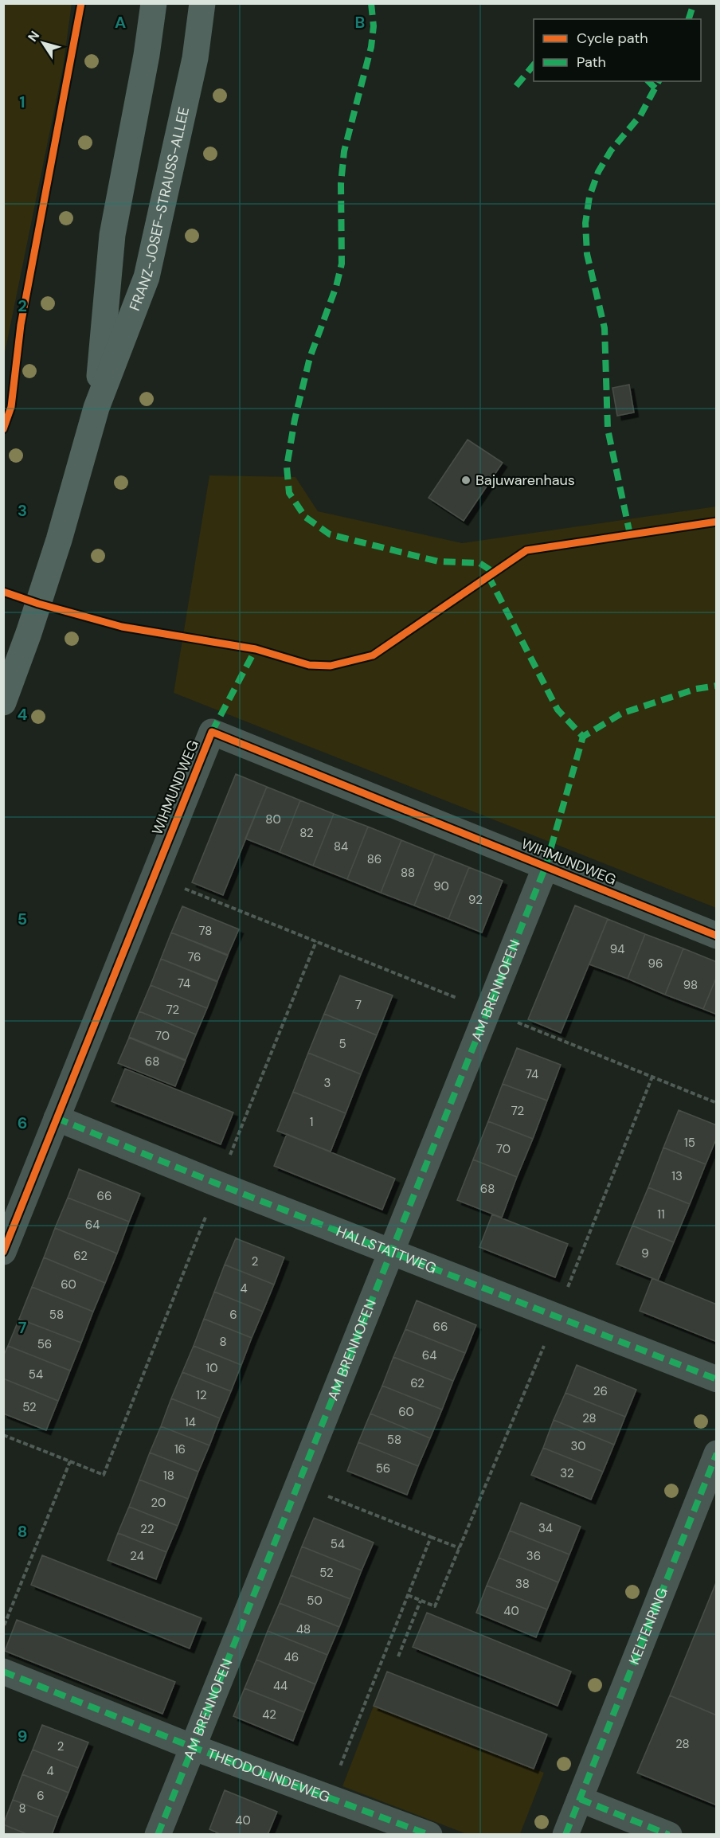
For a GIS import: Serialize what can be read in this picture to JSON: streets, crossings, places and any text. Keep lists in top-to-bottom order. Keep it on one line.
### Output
{"streets":{"street":["FRANZ-JOSEF-STRAUSS-ALLEE","WIHMUNDWEG","AM BRENNOFEN","HALLSTATTWEG","KELTENRING","THEODOLINDEWEG"]},"crossings":[["WIHMUNDWEG","AM BRENNOFEN"],["WIHMUNDWEG","HALLSTATTWEG"],["AM BRENNOFEN","HALLSTATTWEG"],["AM BRENNOFEN","THEODOLINDEWEG"]],"places":["Bajuwarenhaus"],"house_numbers":["80","82","84","86","88","90","92","78","94","76","96","74","98","7","72","70","5","68","74","3","72","1","15","70","13","68","66","11","64","9","62","2","60","4","58","6","66","8","56","64","10","54","62","26","12","52","60","28","14","58","30","16","56","32","18","20","34","22","54","24","36","52","38","50","40","48","46","44","42","28","2","4","6","8","40"],"legend":["Cycle path","Path"],"north":"top left","grid":{"columns":["A","B"],"rows":["1","2","3","4","5","6","7","8","9"]}}
